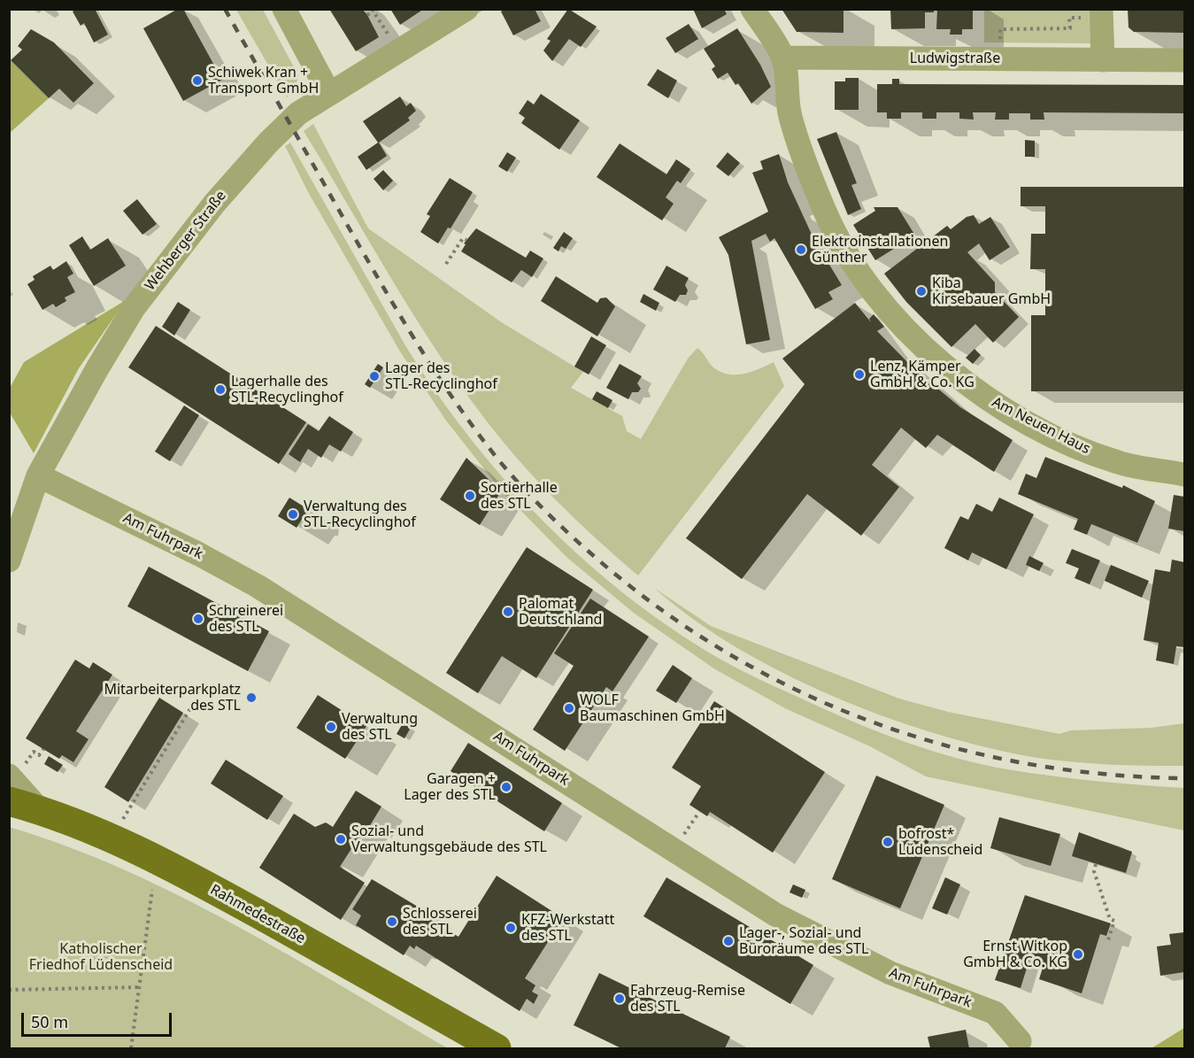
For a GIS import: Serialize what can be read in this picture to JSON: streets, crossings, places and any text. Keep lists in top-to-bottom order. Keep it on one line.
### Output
{"streets":{"main road":["Rahmedestraße"],"street":["Ludwigstraße","Wehberger Straße","Am Neuen Haus","Am Fuhrpark"]},"crossings":[["Ludwigstraße","Am Neuen Haus"],["Wehberger Straße","Am Fuhrpark"]],"parks":["Katholischer Friedhof Lüdenscheid"],"places":["Schiwek Kran + Transport GmbH","Elektroinstallationen Günther","Kiba Kirsebauer GmbH","Lenz, Kämper GmbH & Co. KG","Lager des STL-Recyclinghof","Lagerhalle des STL-Recyclinghof","Sortierhalle des STL","Verwaltung des STL-Recyclinghof","Palomat Deutschland","Schreinerei des STL","Mitarbeiterparkplatz des STL","WOLF Baumaschinen GmbH","Verwaltung des STL","Garagen + Lager des STL","Sozial- und Verwaltungsgebäude des STL","bofrost* Lüdenscheid","Schlosserei des STL","KFZ-Werkstatt des STL","Lager-, Sozial- und Büroräume des STL","Ernst Witkop GmbH & Co. KG","Fahrzeug-Remise des STL"],"scale_bar":"50 m"}
